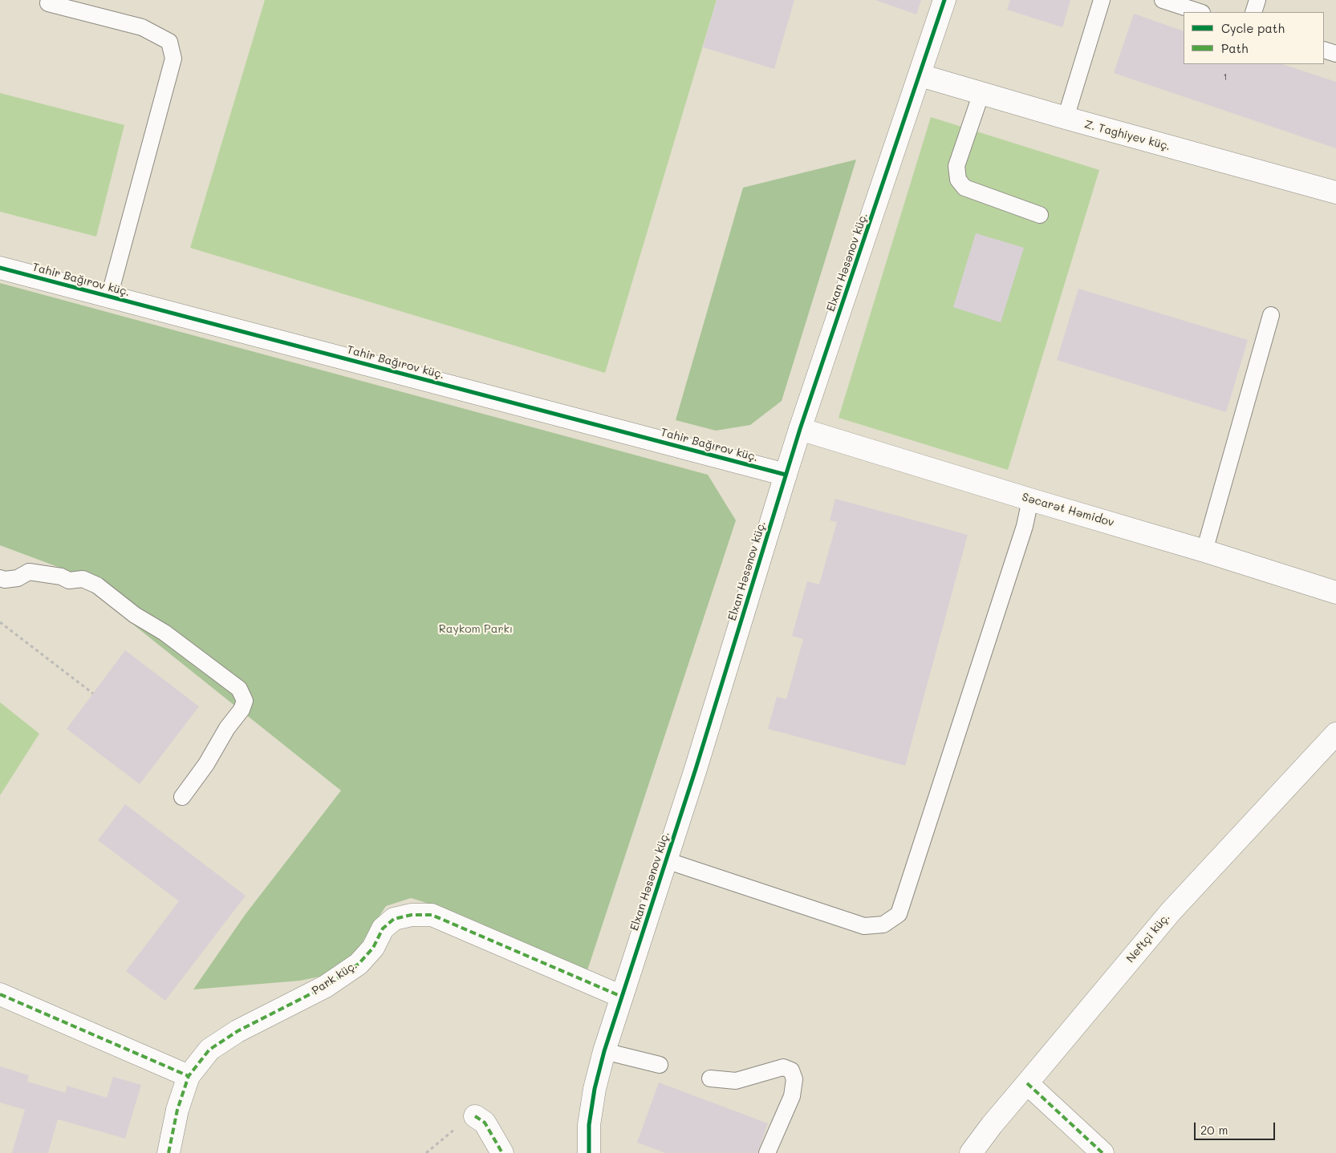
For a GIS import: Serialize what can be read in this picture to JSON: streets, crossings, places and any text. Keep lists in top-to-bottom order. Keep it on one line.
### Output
{"streets":{"street":["Z. Taghiyev küç.","Elxan Həsənov küç.","Tahir Bağırov küç.","Səcarət Həmidov","Neftçi küç.","Park küç."]},"crossings":[["Z. Taghiyev küç.","Elxan Həsənov küç."],["Elxan Həsənov küç.","Tahir Bağırov küç."],["Elxan Həsənov küç.","Səcarət Həmidov"],["Elxan Həsənov küç.","Park küç."]],"parks":["Raykom Parkı"],"house_numbers":["1"],"legend":["Cycle path","Path"],"scale_bar":"20 m"}
